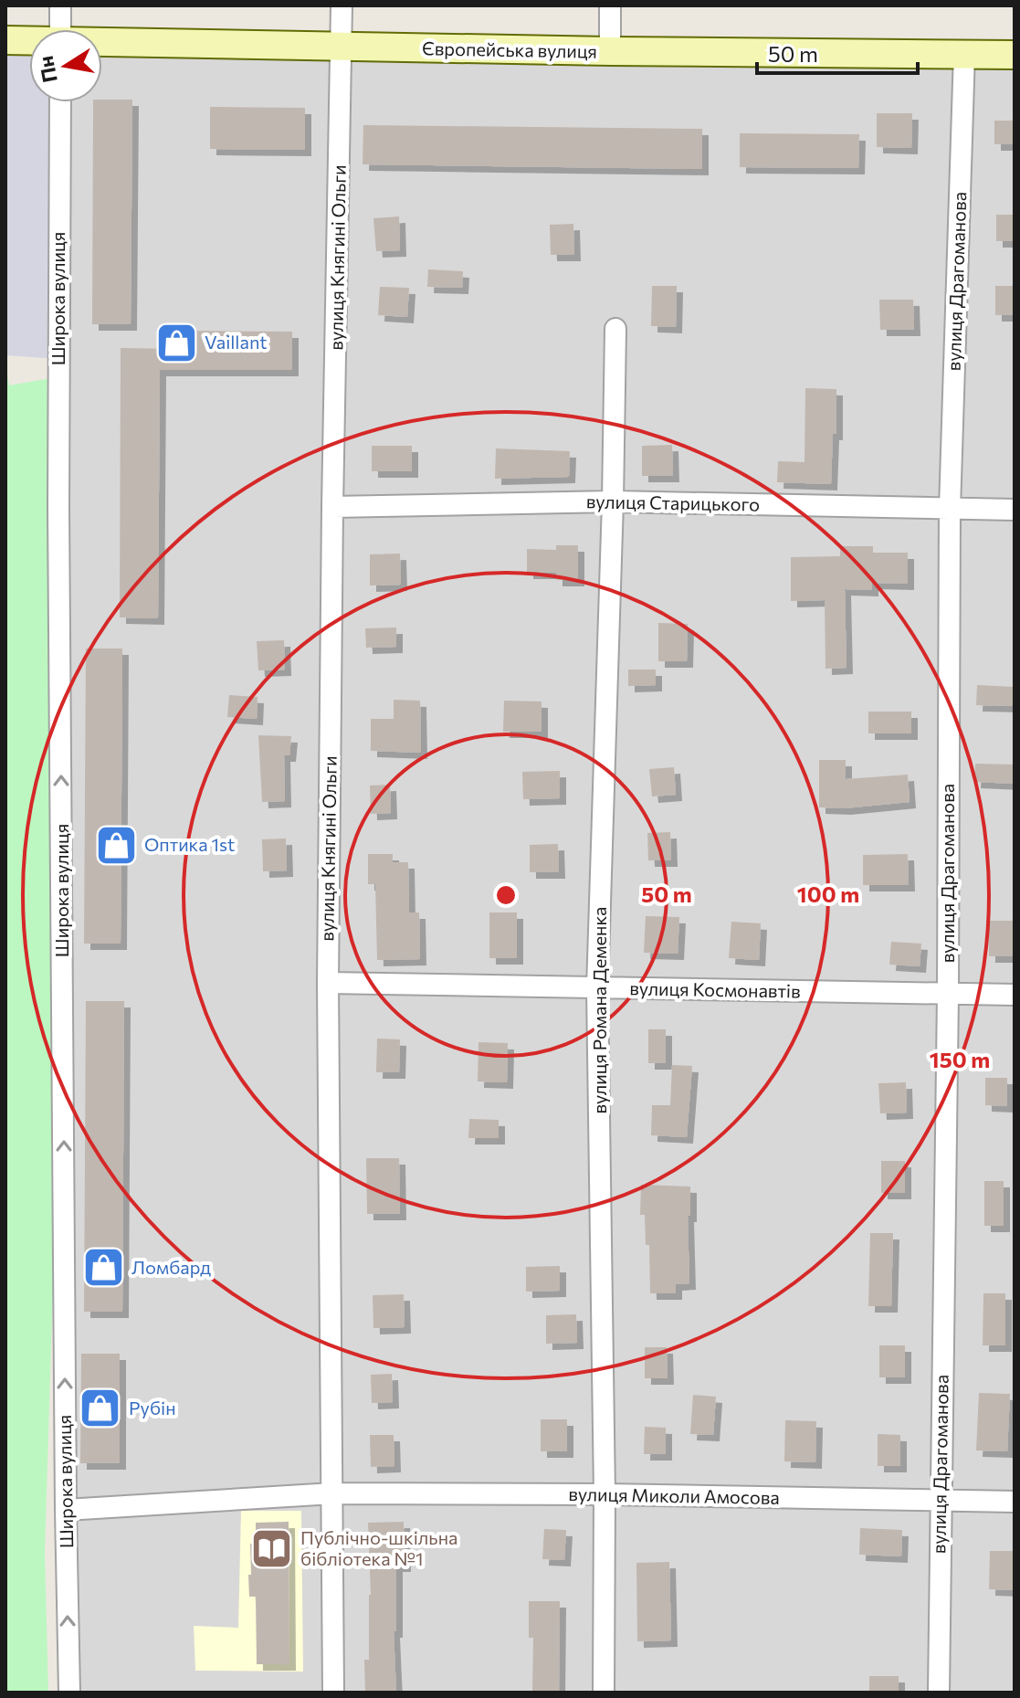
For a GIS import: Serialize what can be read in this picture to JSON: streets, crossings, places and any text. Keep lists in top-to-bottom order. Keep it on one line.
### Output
{"streets":{"main road":["Європейська вулиця"],"street":["вулиця Княгині Ольги","вулиця Драгоманова","Широка вулиця","вулиця Старицького","вулиця Космонавтів","вулиця Романа Деменка","вулиця Миколи Амосова"]},"crossings":[["Європейська вулиця","вулиця Княгині Ольги"],["Європейська вулиця","вулиця Драгоманова"],["вулиця Княгині Ольги","вулиця Старицького"],["вулиця Княгині Ольги","вулиця Космонавтів"],["вулиця Княгині Ольги","вулиця Миколи Амосова"],["вулиця Драгоманова","вулиця Старицького"],["вулиця Драгоманова","вулиця Космонавтів"],["вулиця Драгоманова","вулиця Миколи Амосова"],["Широка вулиця","вулиця Миколи Амосова"],["вулиця Старицького","вулиця Романа Деменка"],["вулиця Космонавтів","вулиця Романа Деменка"],["вулиця Романа Деменка","вулиця Миколи Амосова"]],"one_way":["Широка вулиця"],"places":{"shop":["Vaillant","Оптика 1st","Ломбард","Рубін"],"library":["Публічно-шкільна бібліотека №1"]},"scale_bar":"50 m","north":"left","rings":["50 m","100 m","150 m"]}
